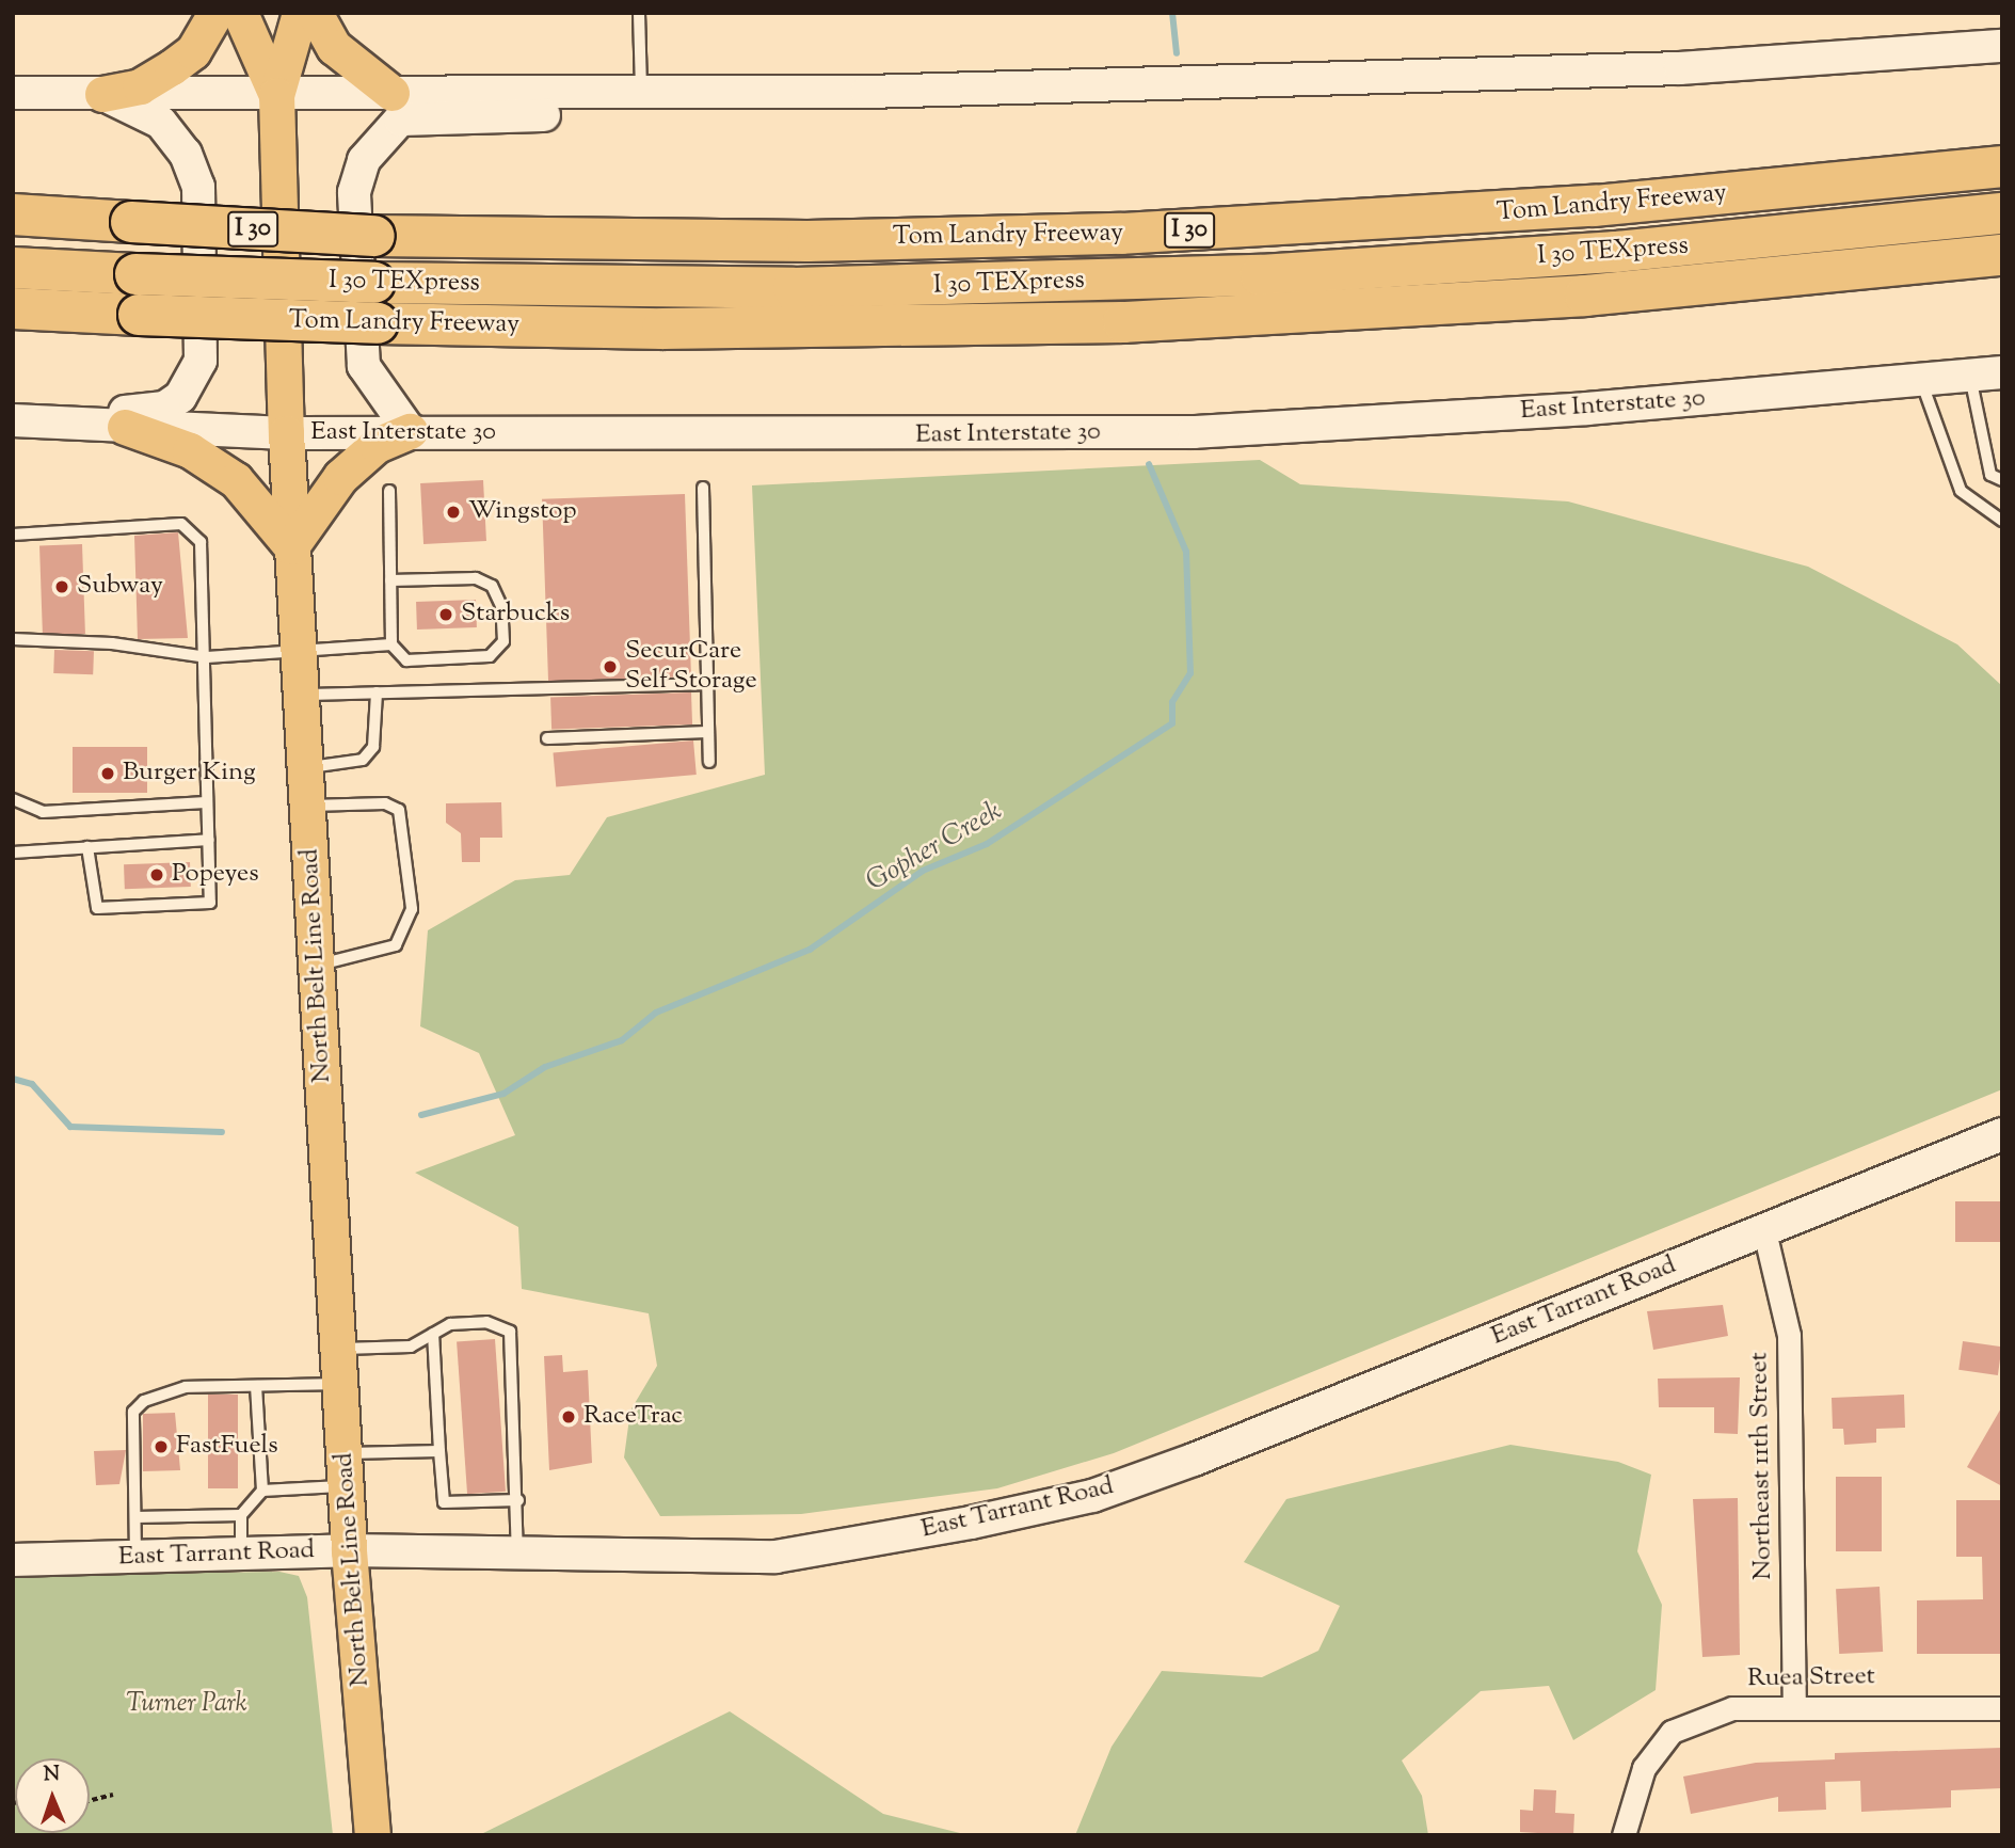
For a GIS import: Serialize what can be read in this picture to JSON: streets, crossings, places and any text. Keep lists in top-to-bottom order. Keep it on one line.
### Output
{"streets":{"highway":["Tom Landry Freeway","I 30","I 30 TEXpress"],"main road":["East Interstate 30","North Belt Line Road","East Tarrant Road"],"street":["Northeast 11th Street","Ruea Street"]},"crossings":[["East Interstate 30","North Belt Line Road"],["North Belt Line Road","East Tarrant Road"],["East Tarrant Road","Northeast 11th Street"],["Northeast 11th Street","Ruea Street"]],"water":["Gopher Creek"],"parks":["Turner Park"],"places":["Wingstop","Subway","Starbucks","SecurCare Self Storage","Burger King","Popeyes","RaceTrac","FastFuels"],"north":"top"}
